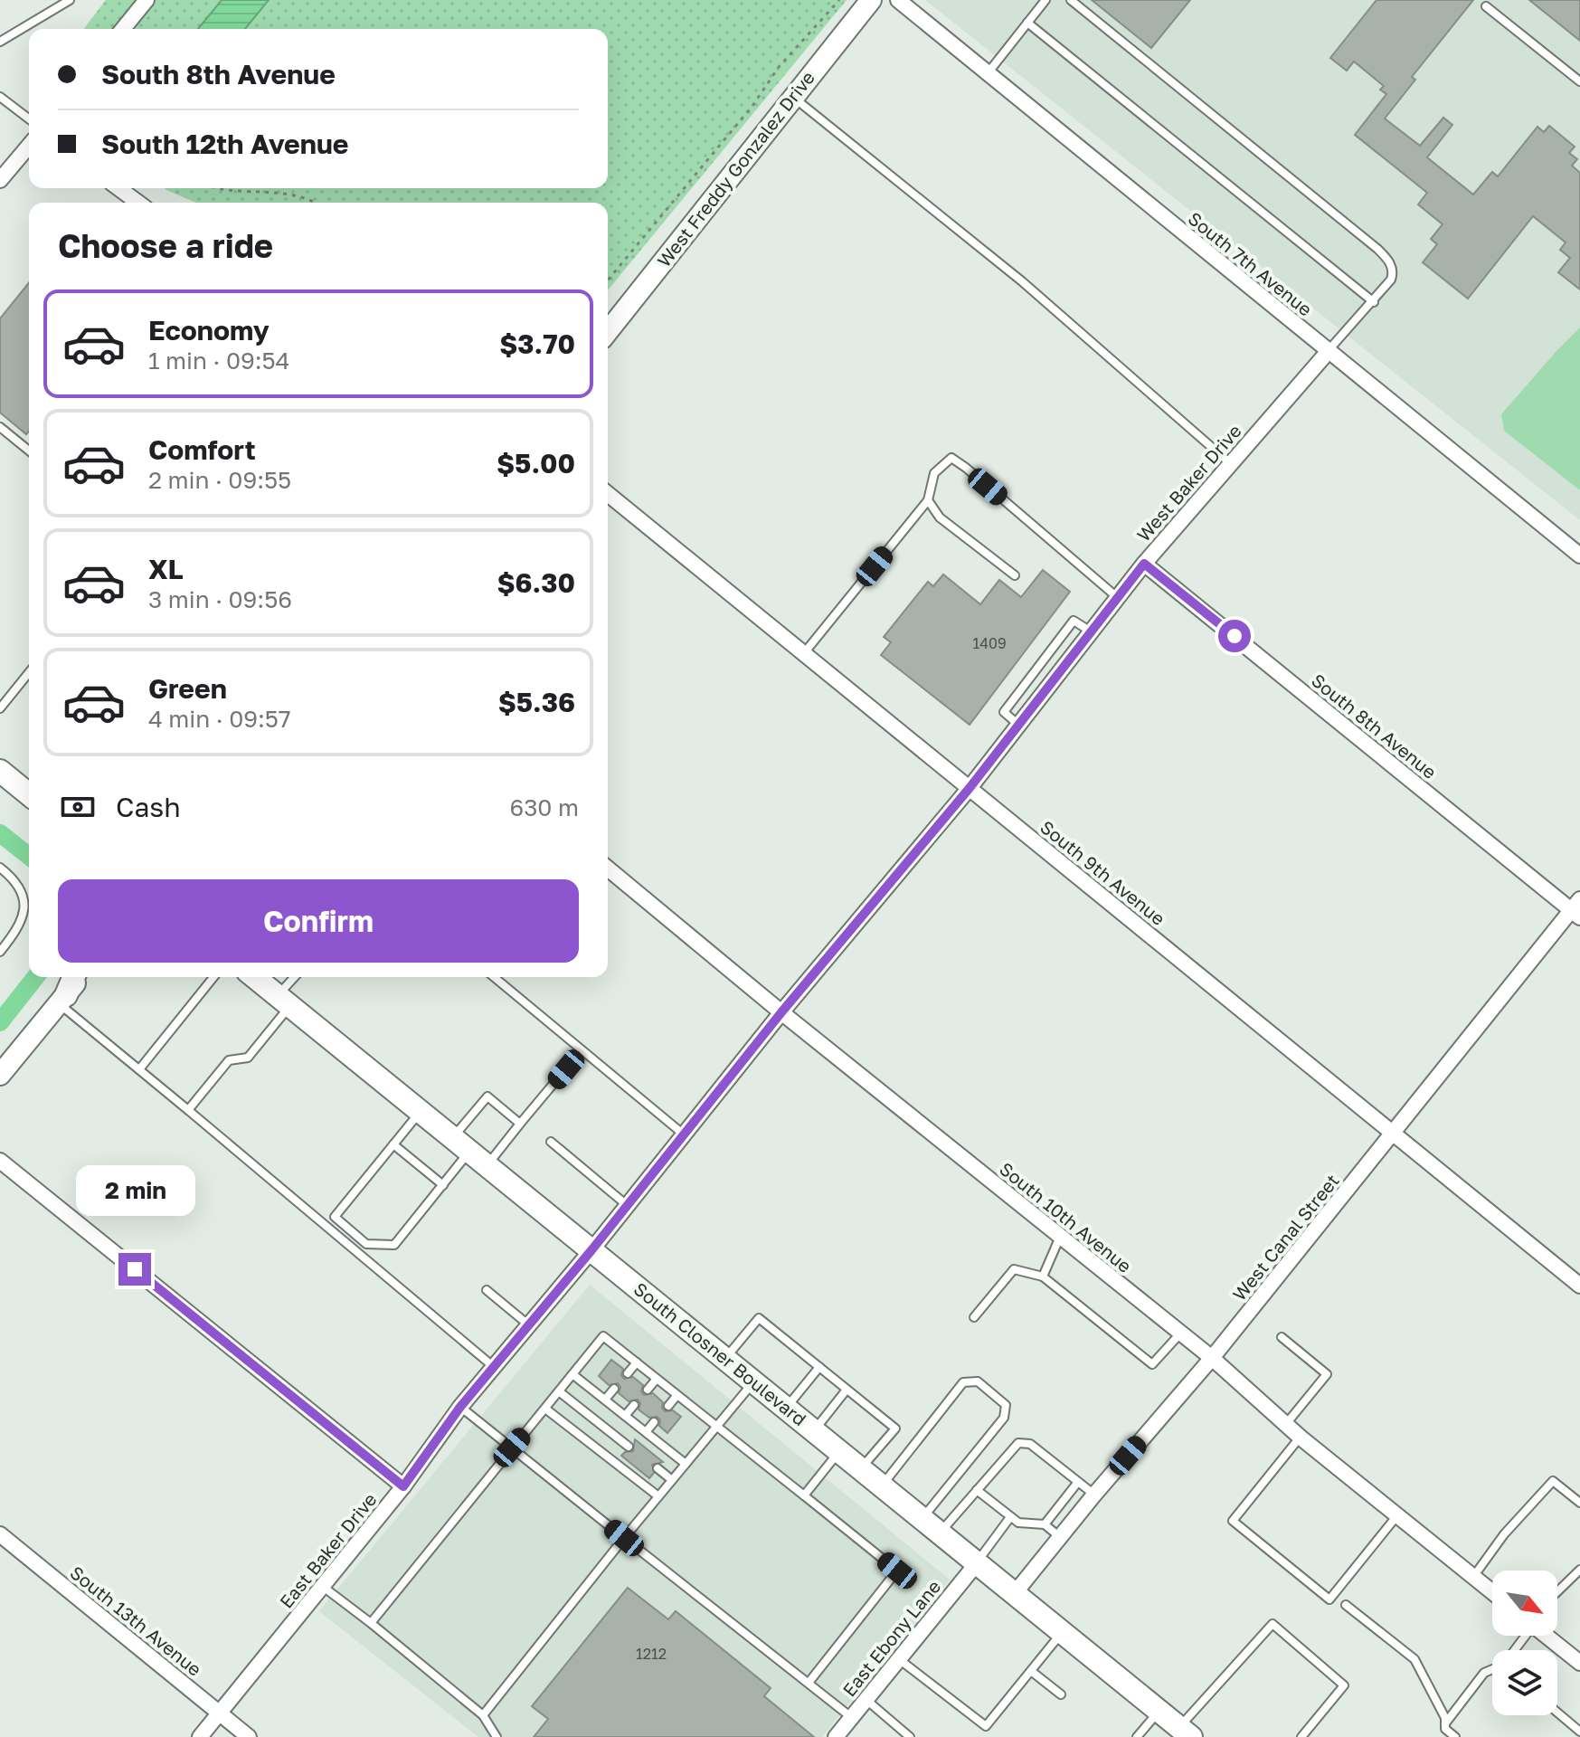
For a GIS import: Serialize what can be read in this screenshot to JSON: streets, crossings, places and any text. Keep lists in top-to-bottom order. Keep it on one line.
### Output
{"streets":{"main road":["West Freddy Gonzalez Drive","South Closner Boulevard"],"street":["South 7th Avenue","West Baker Drive","South 8th Avenue","South 9th Avenue","South 10th Avenue","West Canal Street","East Baker Drive","South 13th Avenue","East Ebony Lane"]},"crossings":[["South 7th Avenue","West Baker Drive"],["West Baker Drive","South 8th Avenue"],["West Baker Drive","South 9th Avenue"],["West Baker Drive","South 10th Avenue"],["West Baker Drive","South Closner Boulevard"],["West Baker Drive","East Baker Drive"],["South 8th Avenue","West Canal Street"],["South 9th Avenue","West Canal Street"],["South 10th Avenue","West Canal Street"],["West Canal Street","South Closner Boulevard"],["South Closner Boulevard","East Baker Drive"],["South Closner Boulevard","East Ebony Lane"],["East Baker Drive","South 13th Avenue"]],"house_numbers":["1409","1212"],"north":"bottom right","page":{"banner":["South 8th Avenue","South 12th Avenue"],"heading":"Choose a ride","list":[{"name":"Economy","note":"1 min · 09:54","value":"$3.70"},{"name":"Comfort","note":"2 min · 09:55","value":"$5.00"},{"name":"XL","note":"3 min · 09:56","value":"$6.30"},{"name":"Green","note":"4 min · 09:57","value":"$5.36"}],"pay":["Cash","630 m"],"buttons":"Confirm","bubble":"2 min"}}
